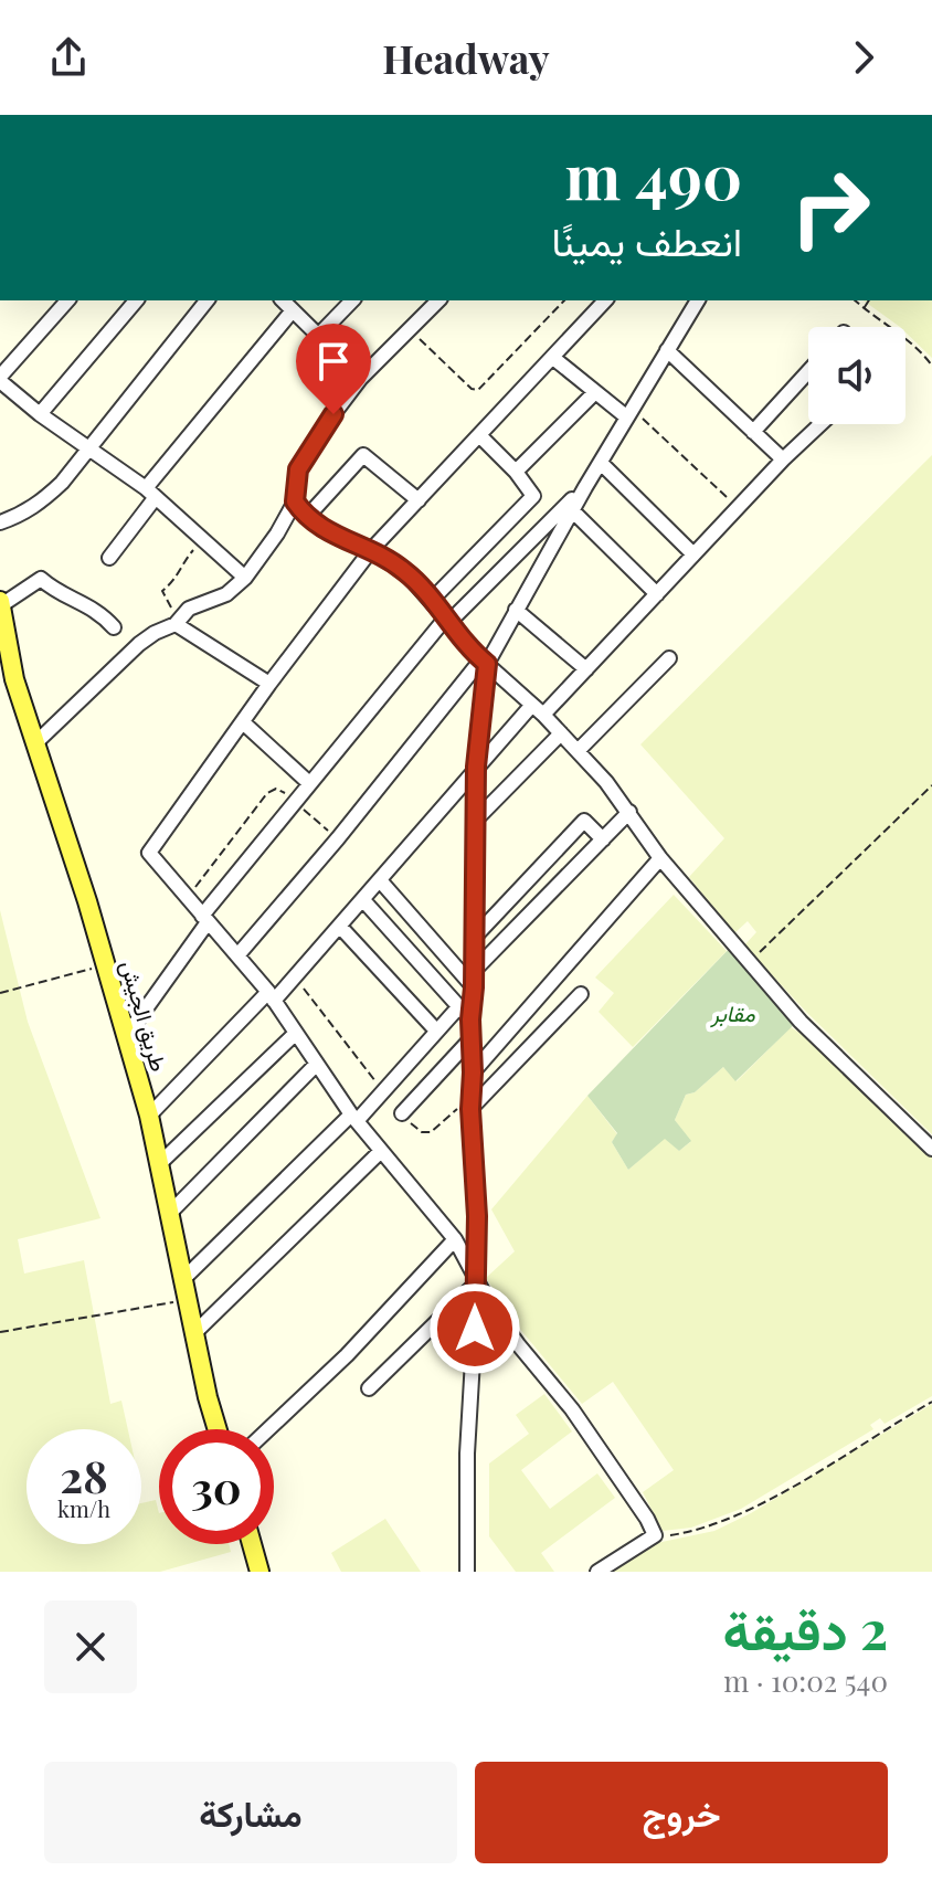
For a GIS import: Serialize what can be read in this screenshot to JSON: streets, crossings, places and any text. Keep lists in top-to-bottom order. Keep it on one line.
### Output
{"streets":{"main road":["طريق الجيش"]},"parks":["مقابر"],"page":{"header":"Headway","turn":["490 m","انعطف يمينًا"],"speed":"28 km/h","limit":"30","heading":["2 دقيقة","540 m · 10:02"],"buttons":["خروج","مشاركة"]}}
